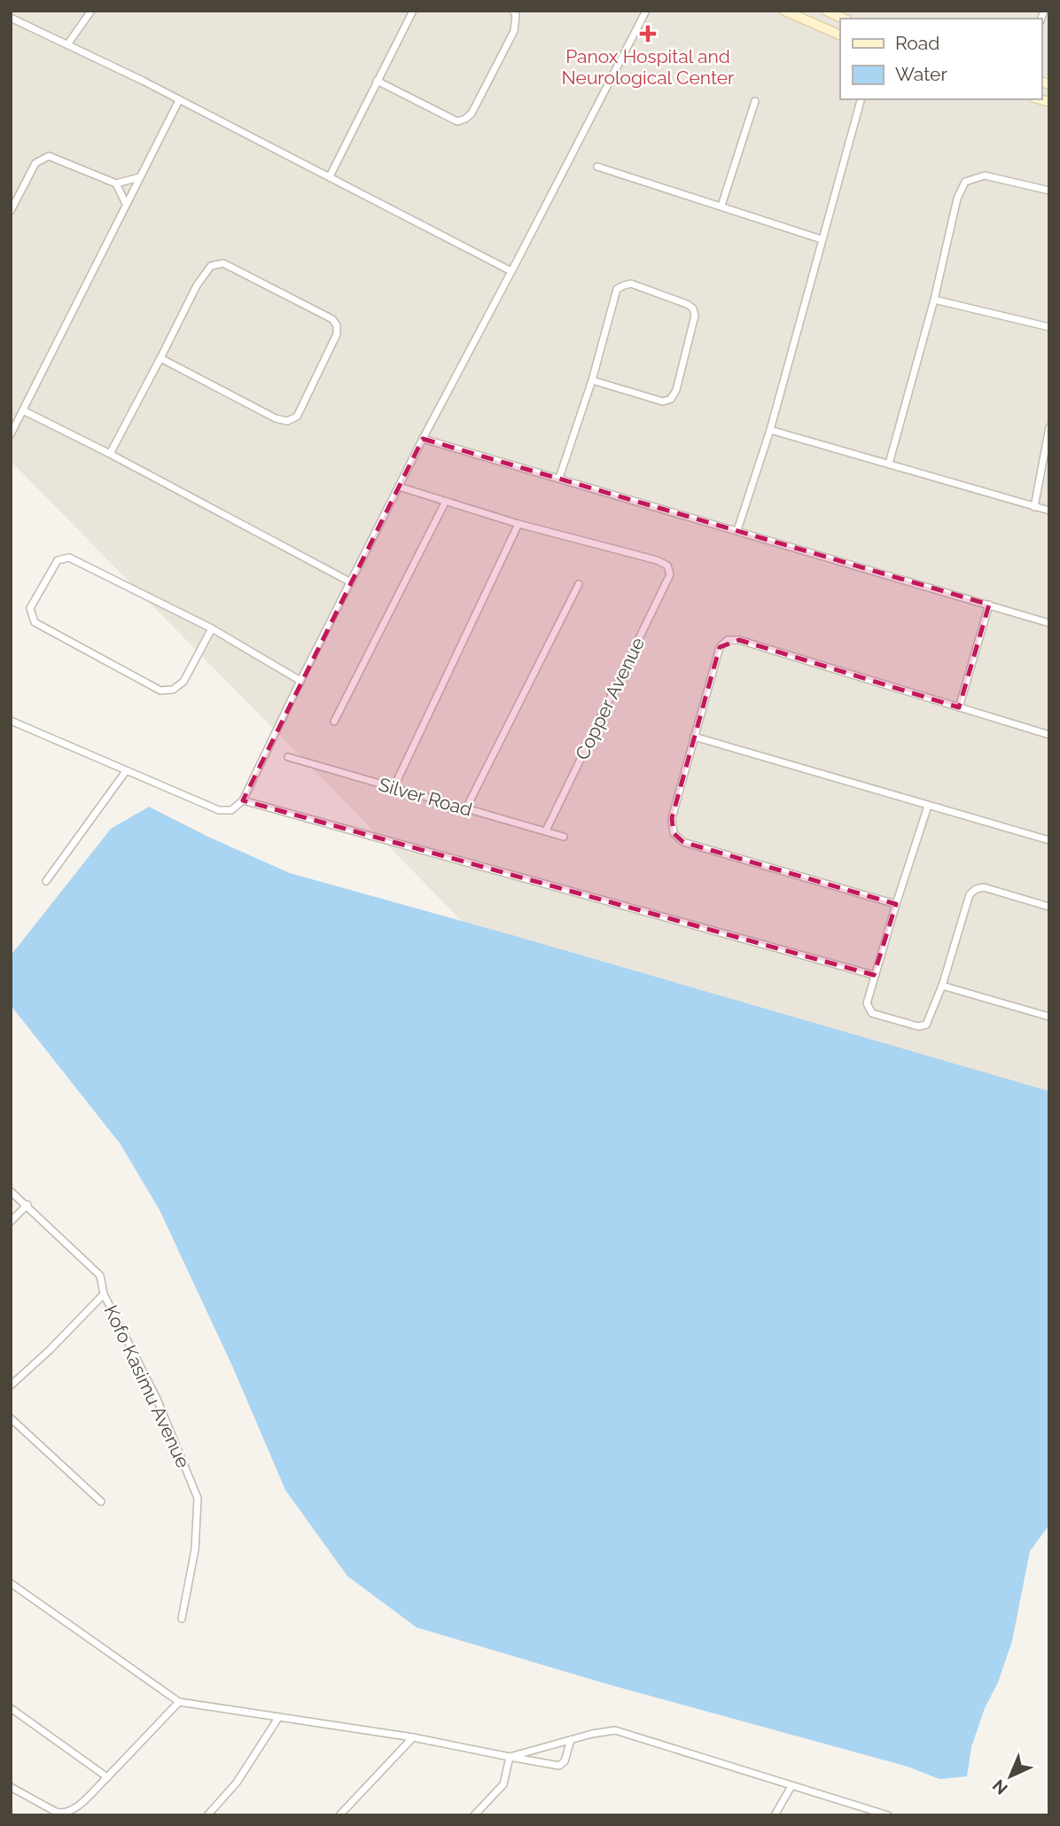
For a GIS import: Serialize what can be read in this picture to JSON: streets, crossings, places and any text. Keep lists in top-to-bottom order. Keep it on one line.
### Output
{"streets":{"street":["Copper Avenue","Silver Road","Kofo Kasimu Avenue"]},"crossings":[["Copper Avenue","Silver Road"]],"places":{"health":["Panox Hospital and Neurological Center"]},"legend":["Road","Water"],"north":"bottom left"}
